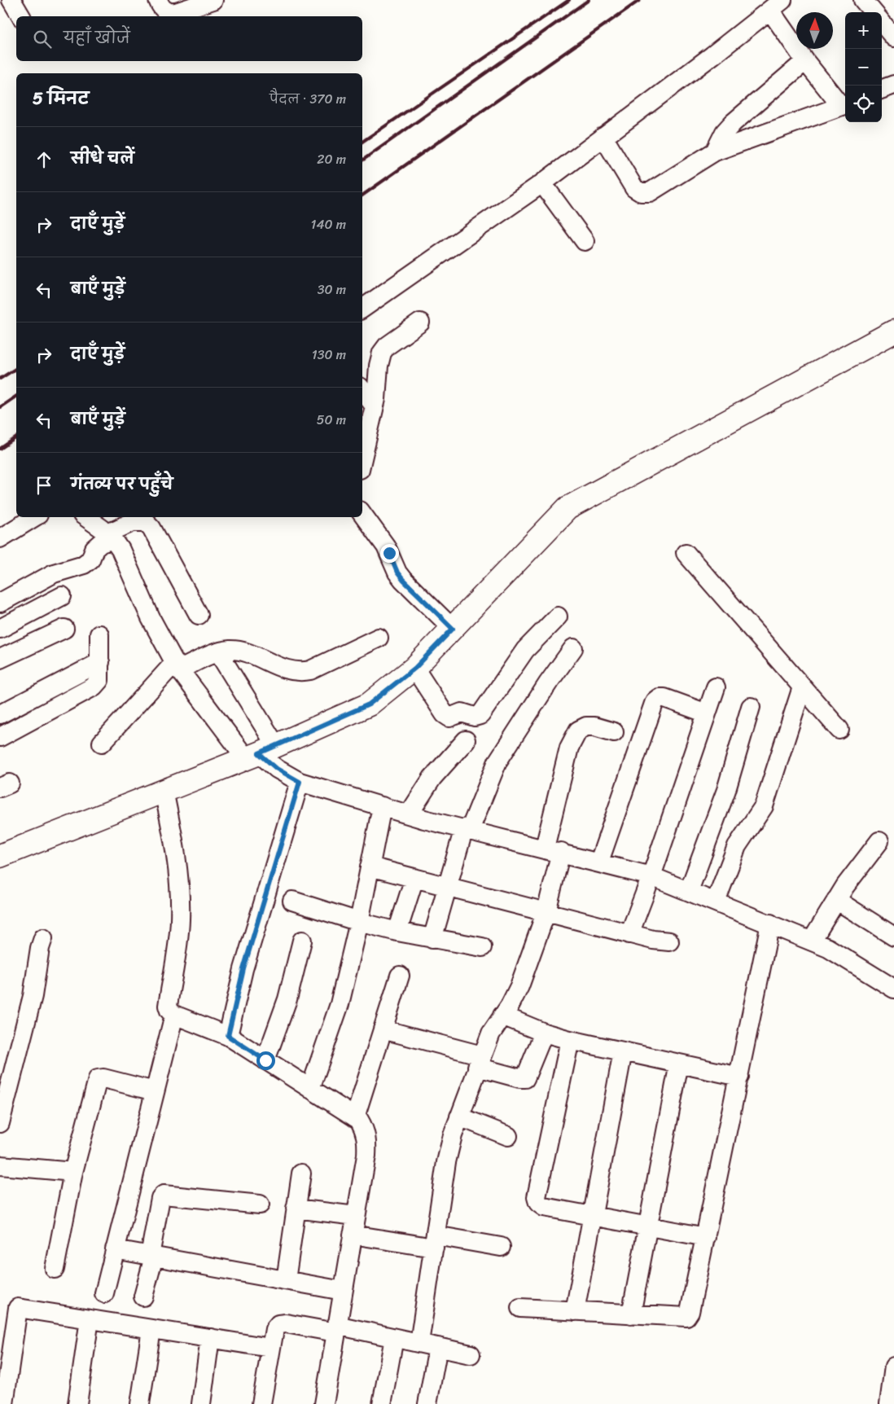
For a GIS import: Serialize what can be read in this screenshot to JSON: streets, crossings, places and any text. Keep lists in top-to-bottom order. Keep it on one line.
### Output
{"north":"top","page":{"map_buttons":["+","−"],"search":"यहाँ खोजें","heading":["5 मिनट","पैदल · 370 m"],"list":[["सीधे चलें","20 m"],["दाएँ मुड़ें","140 m"],["बाएँ मुड़ें","30 m"],["दाएँ मुड़ें","130 m"],["बाएँ मुड़ें","50 m"],"गंतव्य पर पहुँचे"]}}
